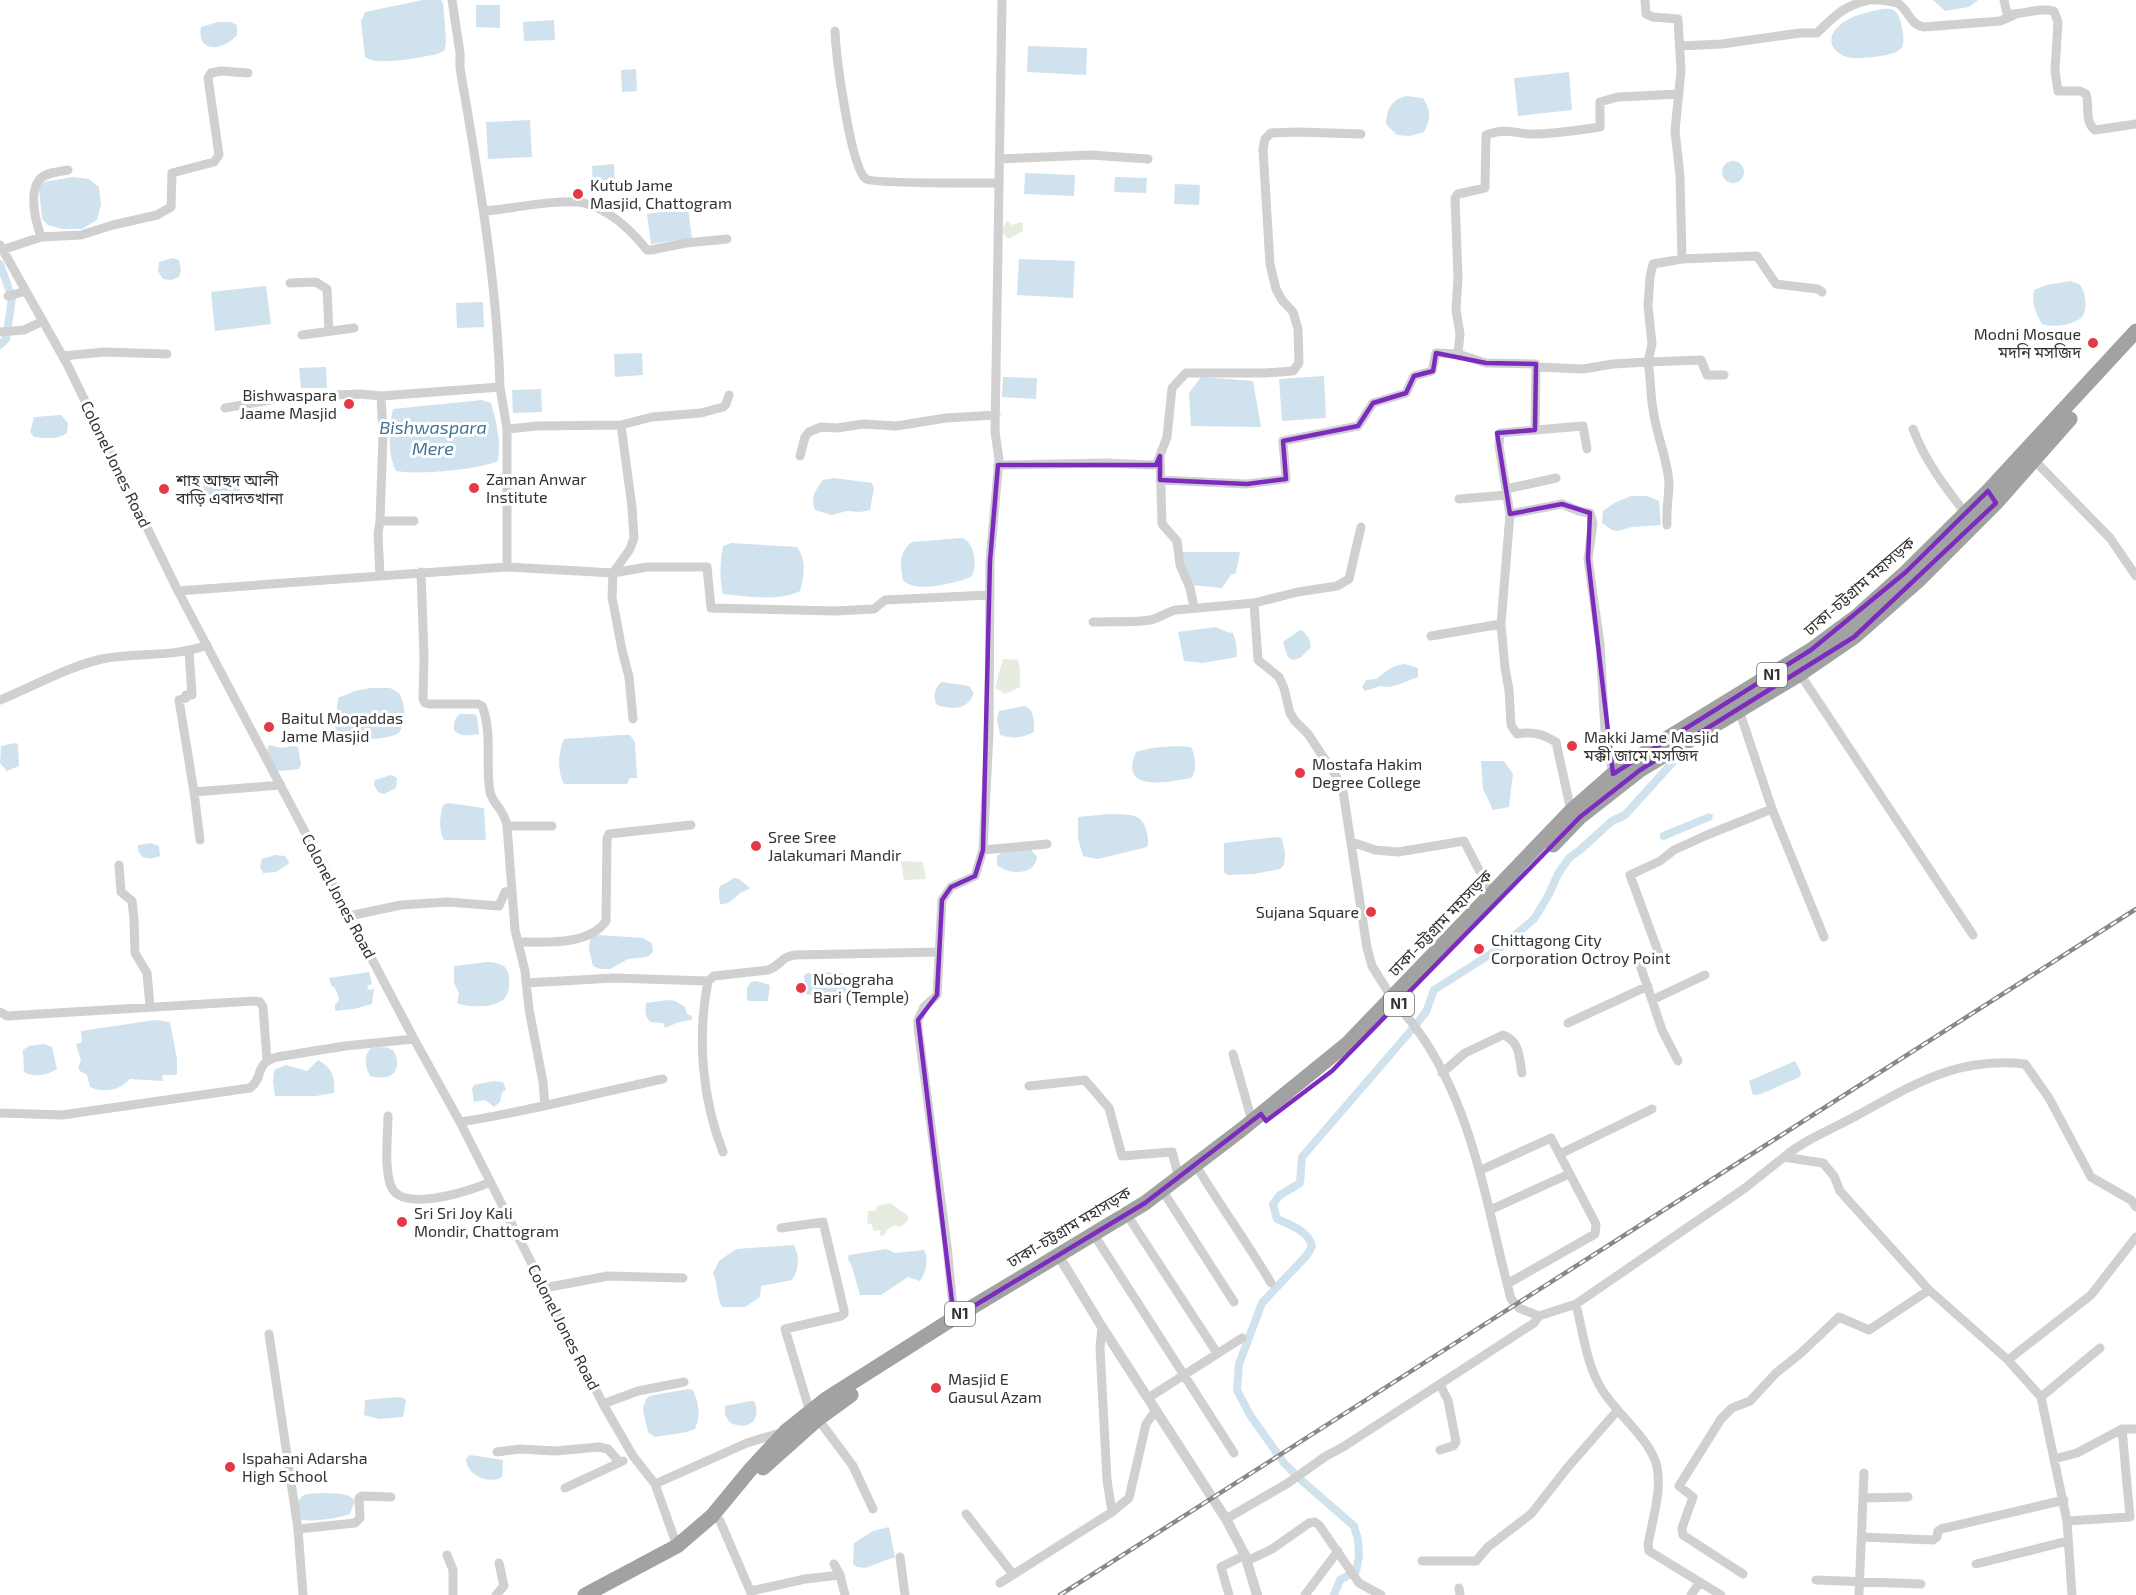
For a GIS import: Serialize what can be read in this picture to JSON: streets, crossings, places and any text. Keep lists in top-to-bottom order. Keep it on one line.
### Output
{"streets":{"highway":["ঢাকা-চট্টগ্রাম মহাসড়ক","N1"],"street":["Colonel Jones Road"]},"crossings":[["Colonel Jones Road","ঢাকা-চট্টগ্রাম মহাসড়ক"]],"water":["Bishwaspara Mere"],"places":["Kutub Jame Masjid, Chattogram","Modni Mosque মদনি মসজিদ","Bishwaspara Jaame Masjid","Zaman Anwar Institute","শাহ আছদ আলী বাড়ি এবাদতখানা","Baitul Moqaddas Jame Masjid","Makki Jame Masjid মক্কী জামে মসজিদ","Mostafa Hakim Degree College","Sree Sree Jalakumari Mandir","Sujana Square","Chittagong City Corporation Octroy Point","Nobograha Bari (Temple)","Sri Sri Joy Kali Mondir, Chattogram","Masjid E Gausul Azam","Ispahani Adarsha High School"]}
